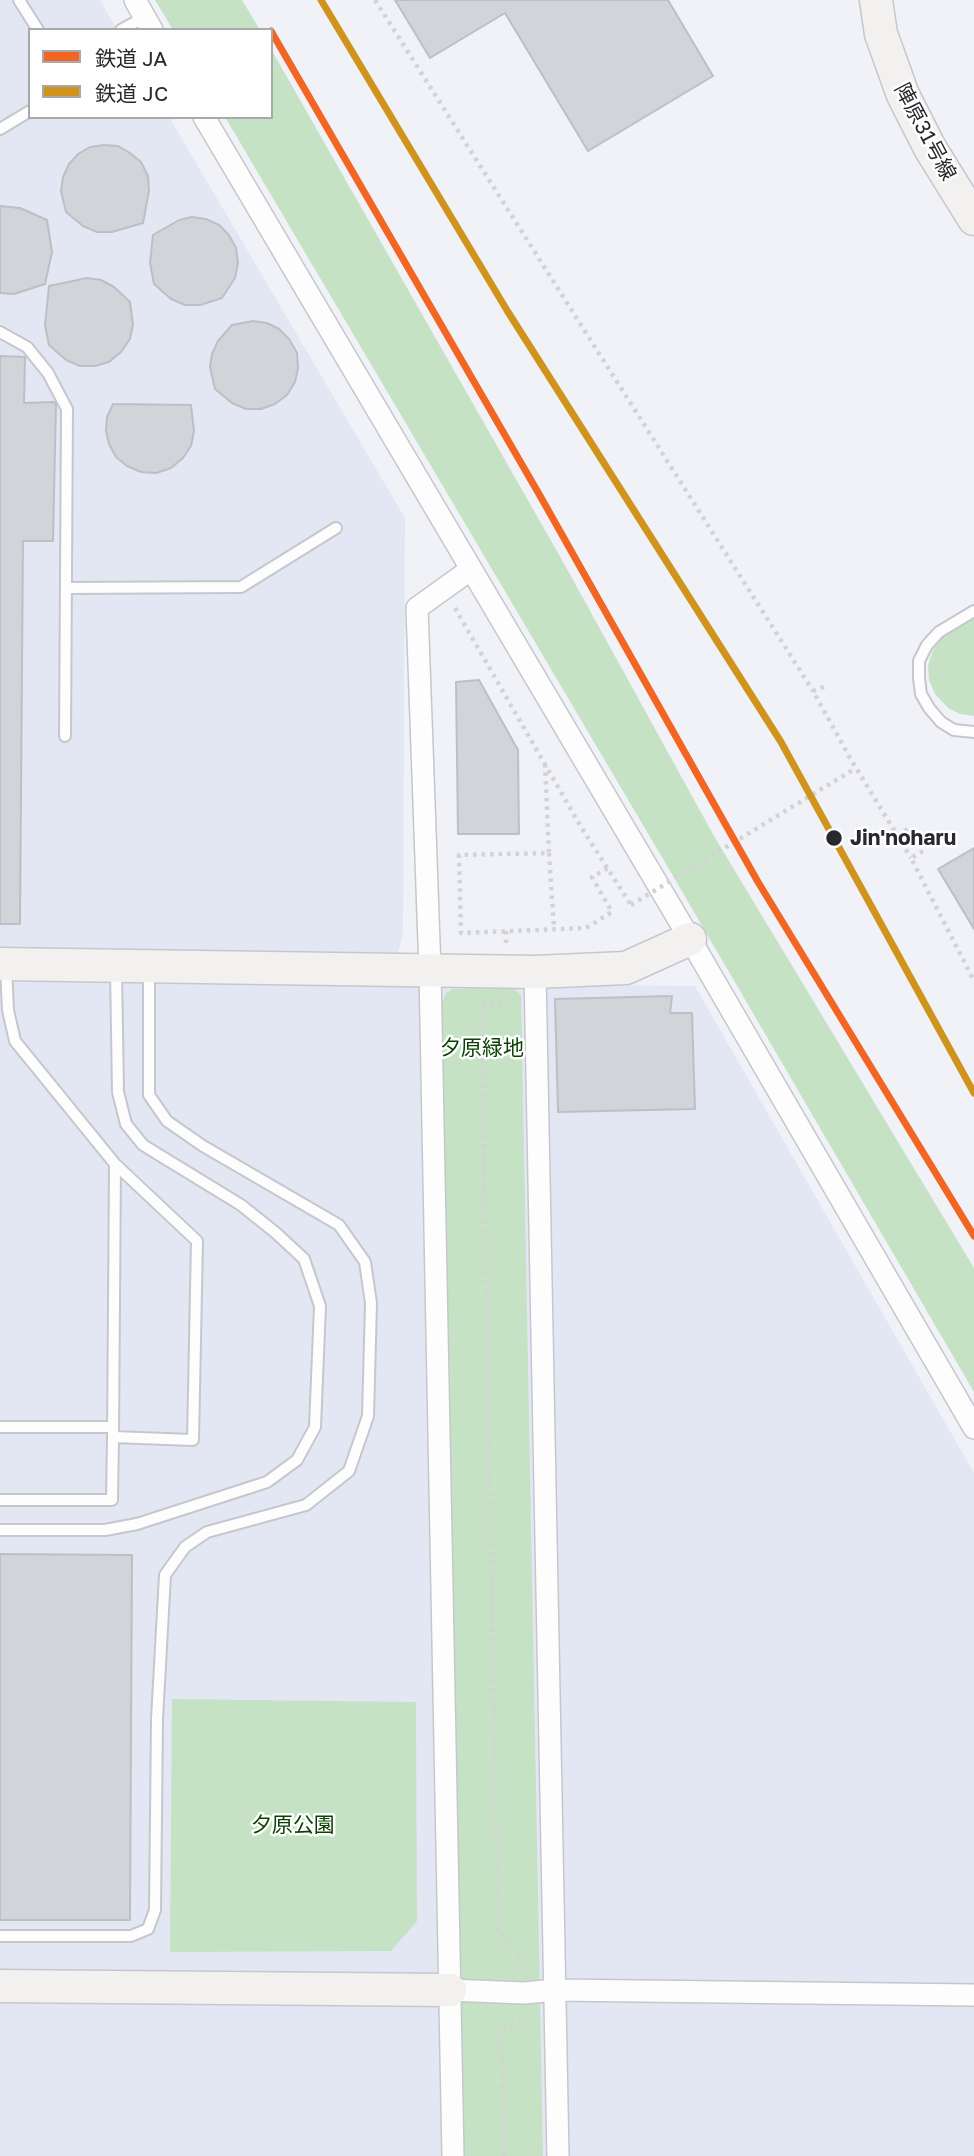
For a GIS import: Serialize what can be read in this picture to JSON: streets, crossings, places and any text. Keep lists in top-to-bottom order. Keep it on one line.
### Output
{"streets":{"street":["陣原31号線"]},"parks":["夕原緑地","夕原公園"],"places":["Jin'noharu"],"lines":["rail line JC","rail line JA"],"legend":["鉄道 JA","鉄道 JC"]}
